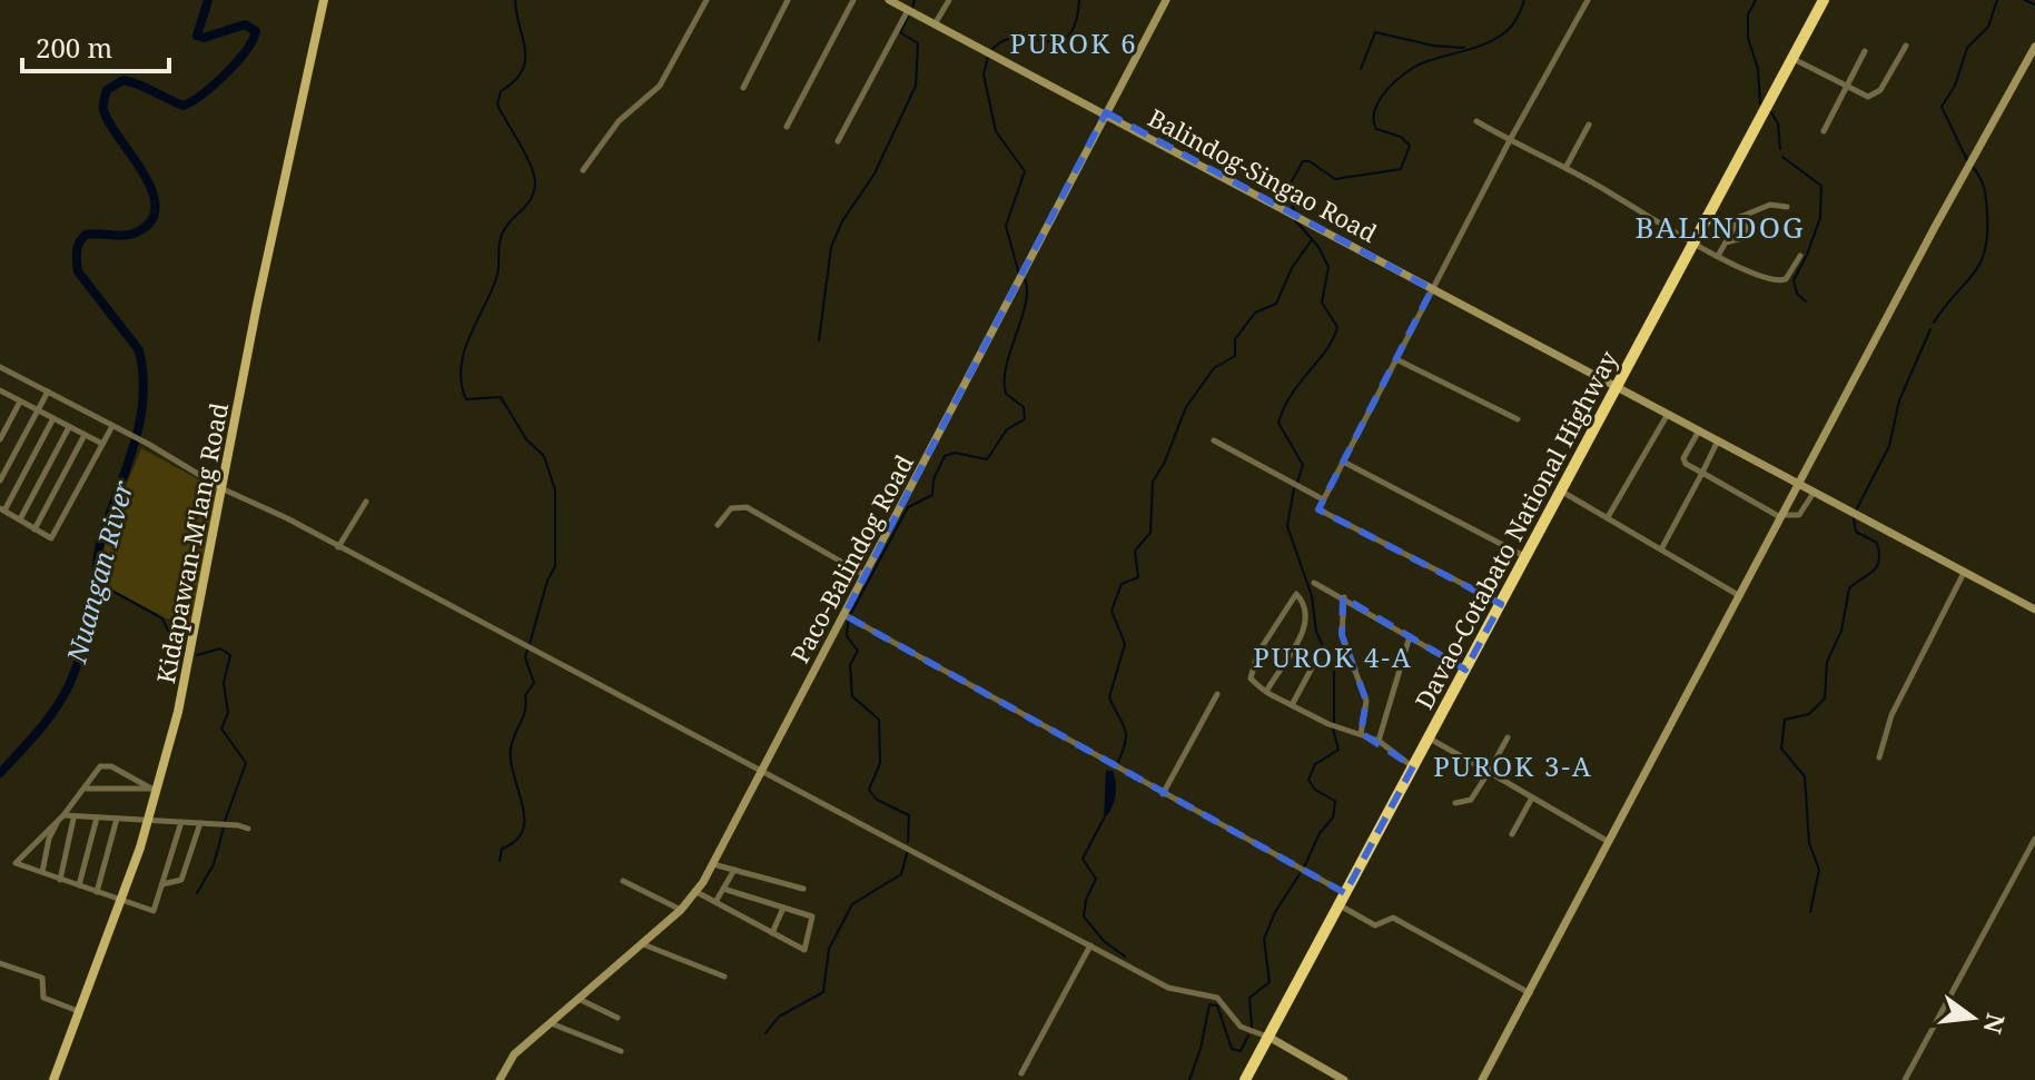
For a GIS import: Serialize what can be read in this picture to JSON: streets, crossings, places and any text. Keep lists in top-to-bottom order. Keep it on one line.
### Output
{"streets":{"highway":["Davao-Cotabato National Highway"],"main road":["Kidapawan-M'lang Road"],"street":["Balindog-Singao Road","Paco-Balindog Road"]},"crossings":[["Balindog-Singao Road","Davao-Cotabato National Highway"],["Balindog-Singao Road","Paco-Balindog Road"]],"districts":["PUROK 6","BALINDOG","PUROK 4-A","PUROK 3-A"],"water":["Nuangan River"],"scale_bar":"200 m","north":"right"}
